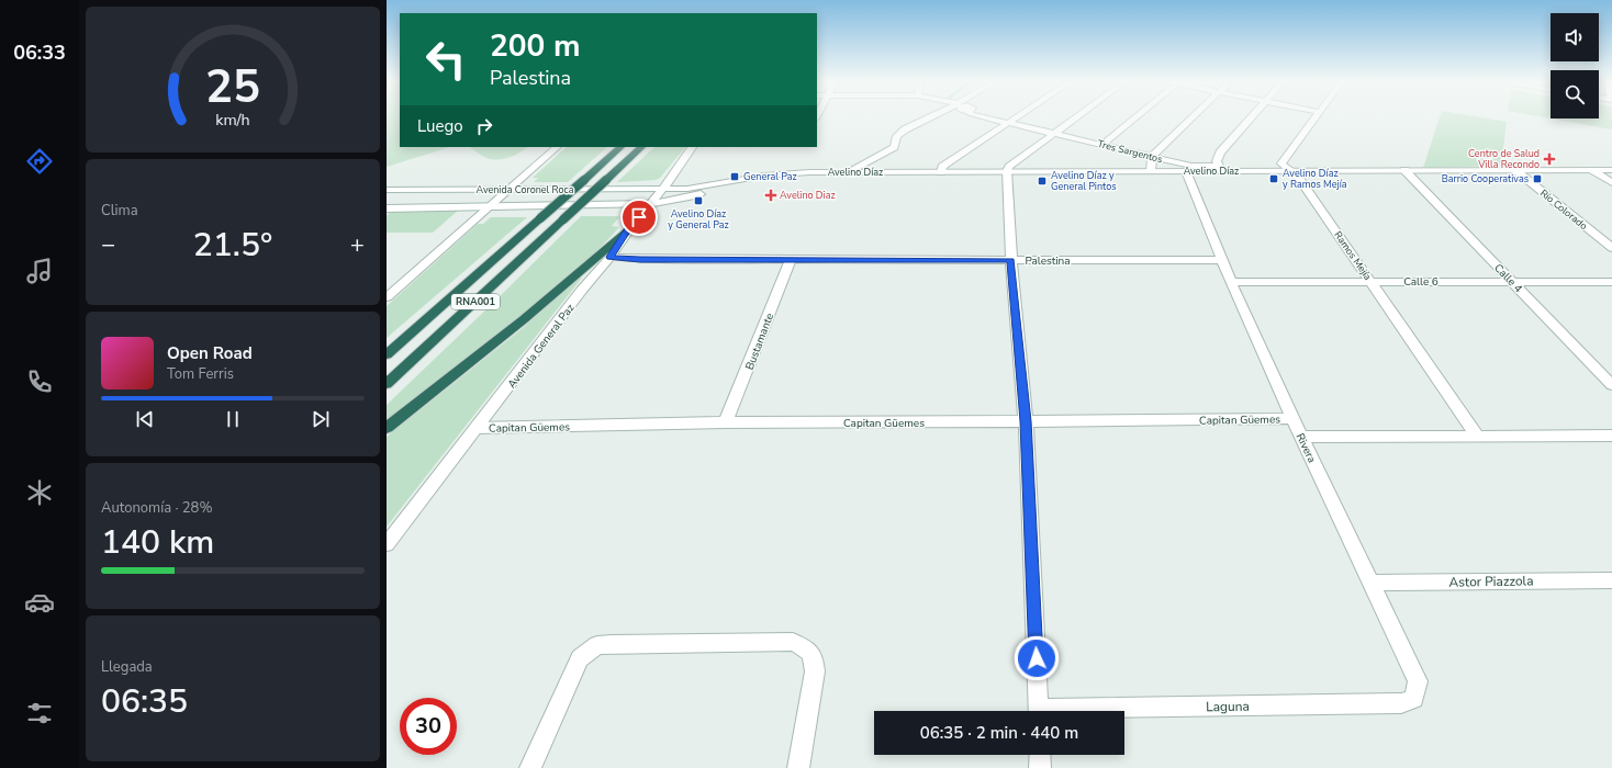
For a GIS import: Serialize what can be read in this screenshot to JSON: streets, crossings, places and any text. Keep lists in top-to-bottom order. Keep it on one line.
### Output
{"streets":{"highway":["RNA001"],"street":["Tres Sargentos","Avelino Díaz","Avenida Coronel Roca","Río Colorado","Ramos Mejía","Palestina","Calle 4","Calle 6","Bustamante","Avenida General Paz","Capitan Güemes","Rivera","Astor Piazzola","Laguna"]},"crossings":[["Tres Sargentos","Avelino Díaz"],["Avelino Díaz","Avenida Coronel Roca"],["Avelino Díaz","Río Colorado"],["Avelino Díaz","Ramos Mejía"],["Avelino Díaz","Calle 4"],["Avelino Díaz","Avenida General Paz"],["Avelino Díaz","Rivera"],["Avenida Coronel Roca","Avenida General Paz"],["Ramos Mejía","Calle 6"],["Palestina","Bustamante"],["Palestina","Avenida General Paz"],["Palestina","Rivera"],["Calle 4","Calle 6"],["Calle 6","Rivera"],["Bustamante","Capitan Güemes"],["Avenida General Paz","Capitan Güemes"],["Capitan Güemes","Rivera"],["Rivera","Astor Piazzola"],["Rivera","Laguna"]],"places":{"health":["Centro de Salud Villa Recondo","Avelino Diaz"],"transit":["General Paz","Avelino Díaz y Ramos Mejía","Barrio Cooperativas","Avelino Díaz y General Pintos","Avelino Díaz y General Paz"]},"page":{"tabs":"06:33","turn":["200 m","Palestina"],"then":"Luego","tile":["Clima",["Autonomía · 28%","140 km"],["Llegada","06:35"]],"heat":["−","21.5°","+"],"song":["Open Road","Tom Ferris"],"limit":"30","trip":"06:35 · 2 min · 440 m","gauge":["25","km/h"]}}
